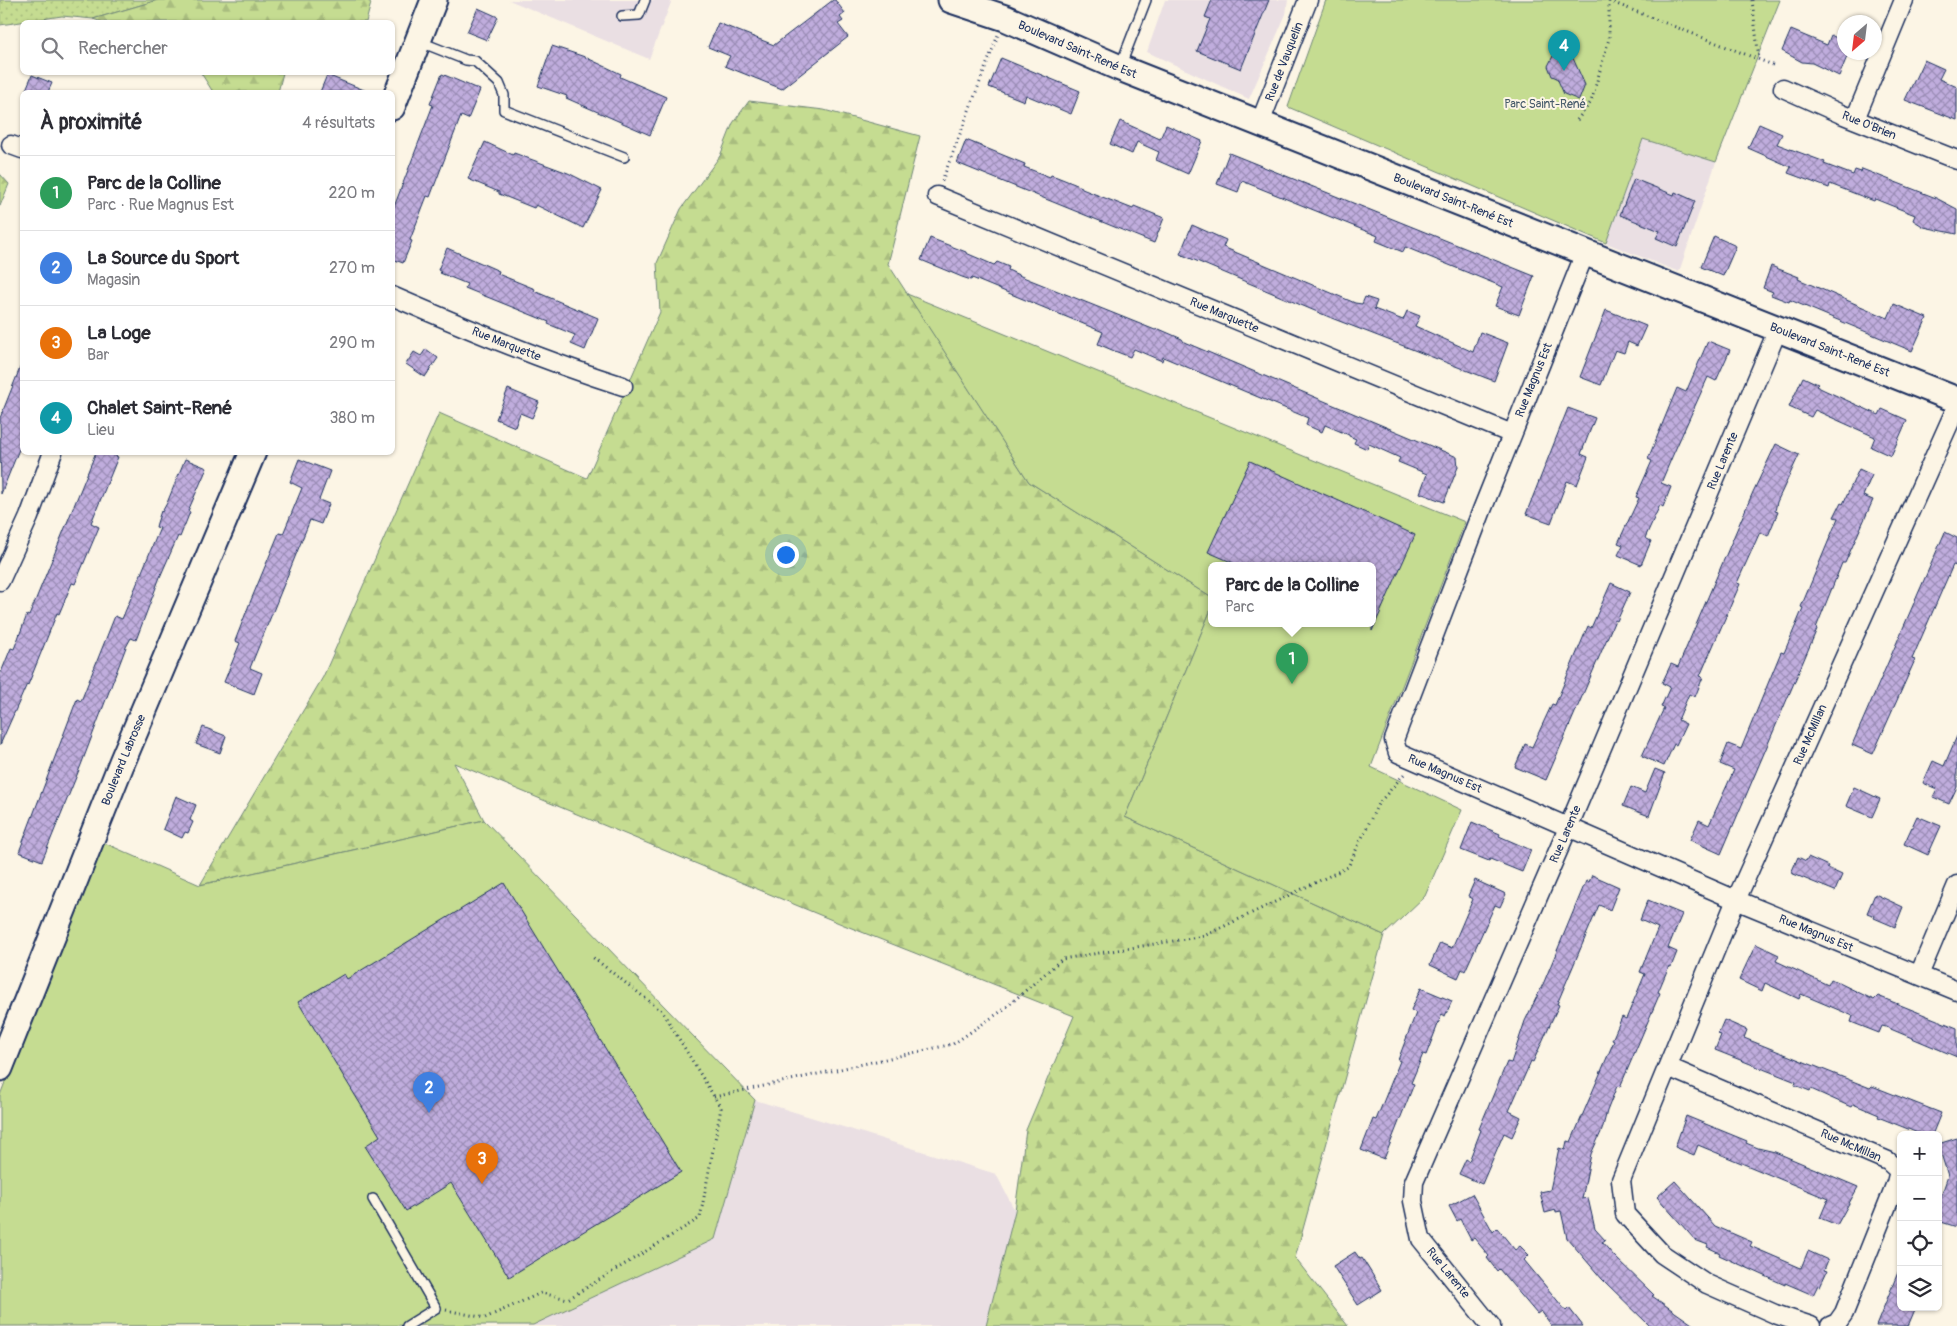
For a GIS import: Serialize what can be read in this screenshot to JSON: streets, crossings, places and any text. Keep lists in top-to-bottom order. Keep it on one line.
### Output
{"streets":{"street":["Boulevard Saint-René Est","Rue de Vauquelin","Rue O'Brien","Rue Marquette","Rue Magnus Est","Rue Larente","Rue McMillan","Boulevard Labrosse"]},"crossings":[["Boulevard Saint-René Est","Rue de Vauquelin"],["Boulevard Saint-René Est","Rue Magnus Est"],["Boulevard Saint-René Est","Rue Larente"],["Rue Marquette","Rue Magnus Est"],["Rue Magnus Est","Rue Larente"],["Rue Magnus Est","Rue McMillan"]],"parks":["Parc Saint-René"],"north":"bottom left","page":{"search":"Rechercher","pins":["4","1","2","3"],"heading":["À proximité","4 résultats"],"list":[{"mark":"1","name":"Parc de la Colline","note":"Parc · Rue Magnus Est","value":"220 m"},{"mark":"2","name":"La Source du Sport","note":"Magasin","value":"270 m"},{"mark":"3","name":"La Loge","note":"Bar","value":"290 m"},{"mark":"4","name":"Chalet Saint-René","note":"Lieu","value":"380 m"}],"popup":["Parc de la Colline","Parc"],"map_buttons":["+","−"]}}
